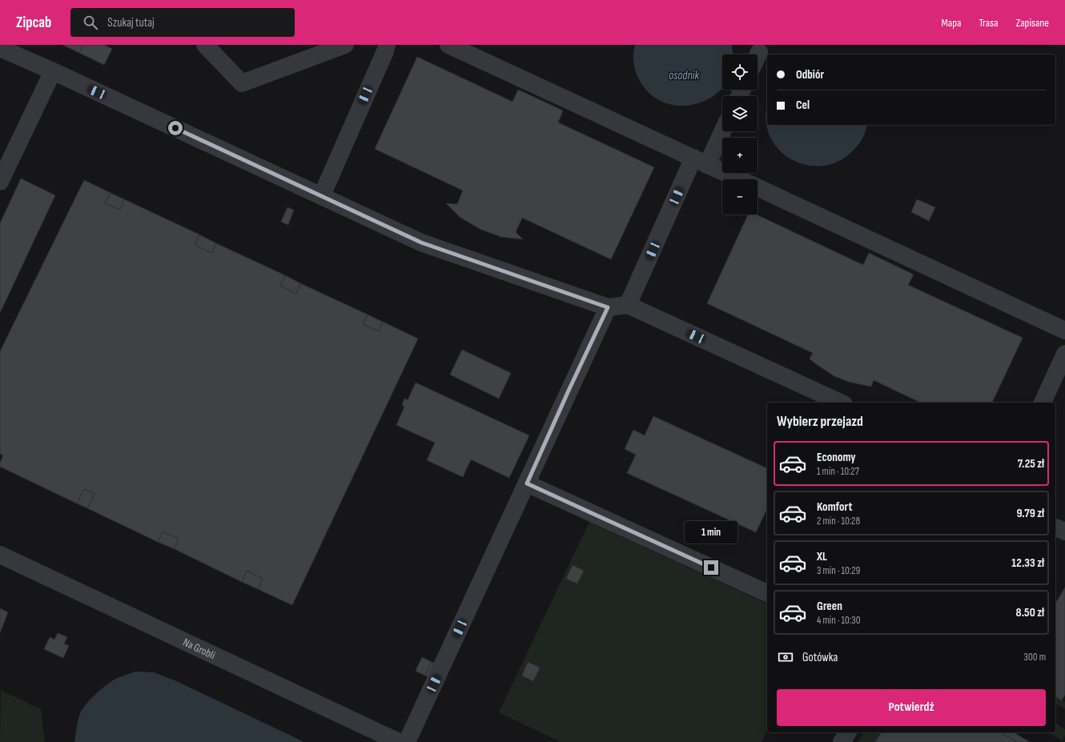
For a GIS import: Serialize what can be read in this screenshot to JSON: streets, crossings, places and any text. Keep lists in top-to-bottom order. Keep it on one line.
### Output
{"streets":{"street":["Na Grobli"]},"water":["osadnik"],"page":{"header":"Zipcab","search":"Szukaj tutaj","nav":["Mapa","Trasa","Zapisane"],"map_buttons":["+","−"],"banner":["Odbiór","Cel"],"heading":"Wybierz przejazd","list":[{"name":"Economy","note":"1 min · 10:27","value":"7.25 zł"},{"name":"Komfort","note":"2 min · 10:28","value":"9.79 zł"},{"name":"XL","note":"3 min · 10:29","value":"12.33 zł"},{"name":"Green","note":"4 min · 10:30","value":"8.50 zł"}],"bubble":"1 min","pay":["Gotówka","300 m"],"buttons":"Potwierdź"}}
